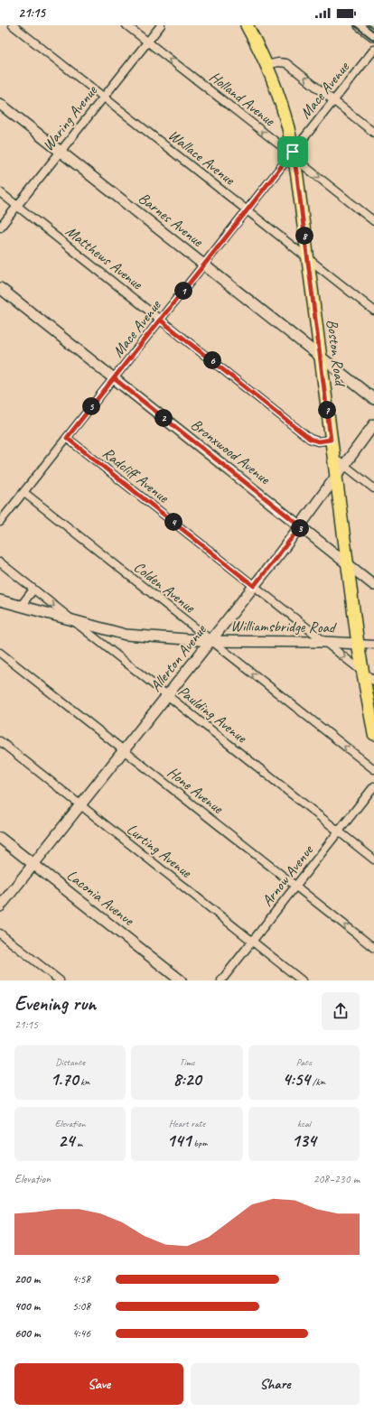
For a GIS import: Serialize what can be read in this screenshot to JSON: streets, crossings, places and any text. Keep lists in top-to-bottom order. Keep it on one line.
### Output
{"streets":{"main road":["Boston Road"],"street":["Mace Avenue","Holland Avenue","Waring Avenue","Wallace Avenue","Barnes Avenue","Matthews Avenue","Bronxwood Avenue","Radcliff Avenue","Colden Avenue","Williamsbridge Road","Allerton Avenue","Paulding Avenue","Hone Avenue","Lurting Avenue","Arnow Avenue","Laconia Avenue"]},"crossings":[["Mace Avenue","Holland Avenue"],["Mace Avenue","Wallace Avenue"],["Mace Avenue","Barnes Avenue"],["Mace Avenue","Matthews Avenue"],["Mace Avenue","Boston Road"],["Mace Avenue","Bronxwood Avenue"],["Mace Avenue","Radcliff Avenue"],["Mace Avenue","Colden Avenue"],["Holland Avenue","Waring Avenue"],["Holland Avenue","Boston Road"],["Waring Avenue","Wallace Avenue"],["Waring Avenue","Barnes Avenue"],["Waring Avenue","Matthews Avenue"],["Wallace Avenue","Boston Road"],["Barnes Avenue","Boston Road"],["Matthews Avenue","Boston Road"],["Boston Road","Bronxwood Avenue"],["Boston Road","Radcliff Avenue"],["Boston Road","Williamsbridge Road"],["Boston Road","Allerton Avenue"],["Bronxwood Avenue","Allerton Avenue"],["Radcliff Avenue","Williamsbridge Road"],["Radcliff Avenue","Allerton Avenue"],["Colden Avenue","Williamsbridge Road"],["Colden Avenue","Allerton Avenue"],["Williamsbridge Road","Allerton Avenue"],["Williamsbridge Road","Paulding Avenue"],["Allerton Avenue","Paulding Avenue"],["Allerton Avenue","Hone Avenue"],["Allerton Avenue","Lurting Avenue"],["Allerton Avenue","Laconia Avenue"],["Paulding Avenue","Arnow Avenue"],["Hone Avenue","Arnow Avenue"],["Lurting Avenue","Arnow Avenue"]],"one_way":["Colden Avenue"],"page":{"status":"21:15","pins":["8","1","6","5","7","2","4","3"],"heading":["Evening run","21:15"],"stats":[["Distance","1.70 km"],["Time","8:20"],["Pace","4:54 /km"],["Elevation","24 m"],["Heart rate","141 bpm"],["kcal","134"]],"chart":["Elevation","208–230 m"],"list":[{"name":"200 m","note":"4:58"},{"name":"400 m","note":"5:08"},{"name":"600 m","note":"4:46"}],"buttons":["Save","Share"]}}
